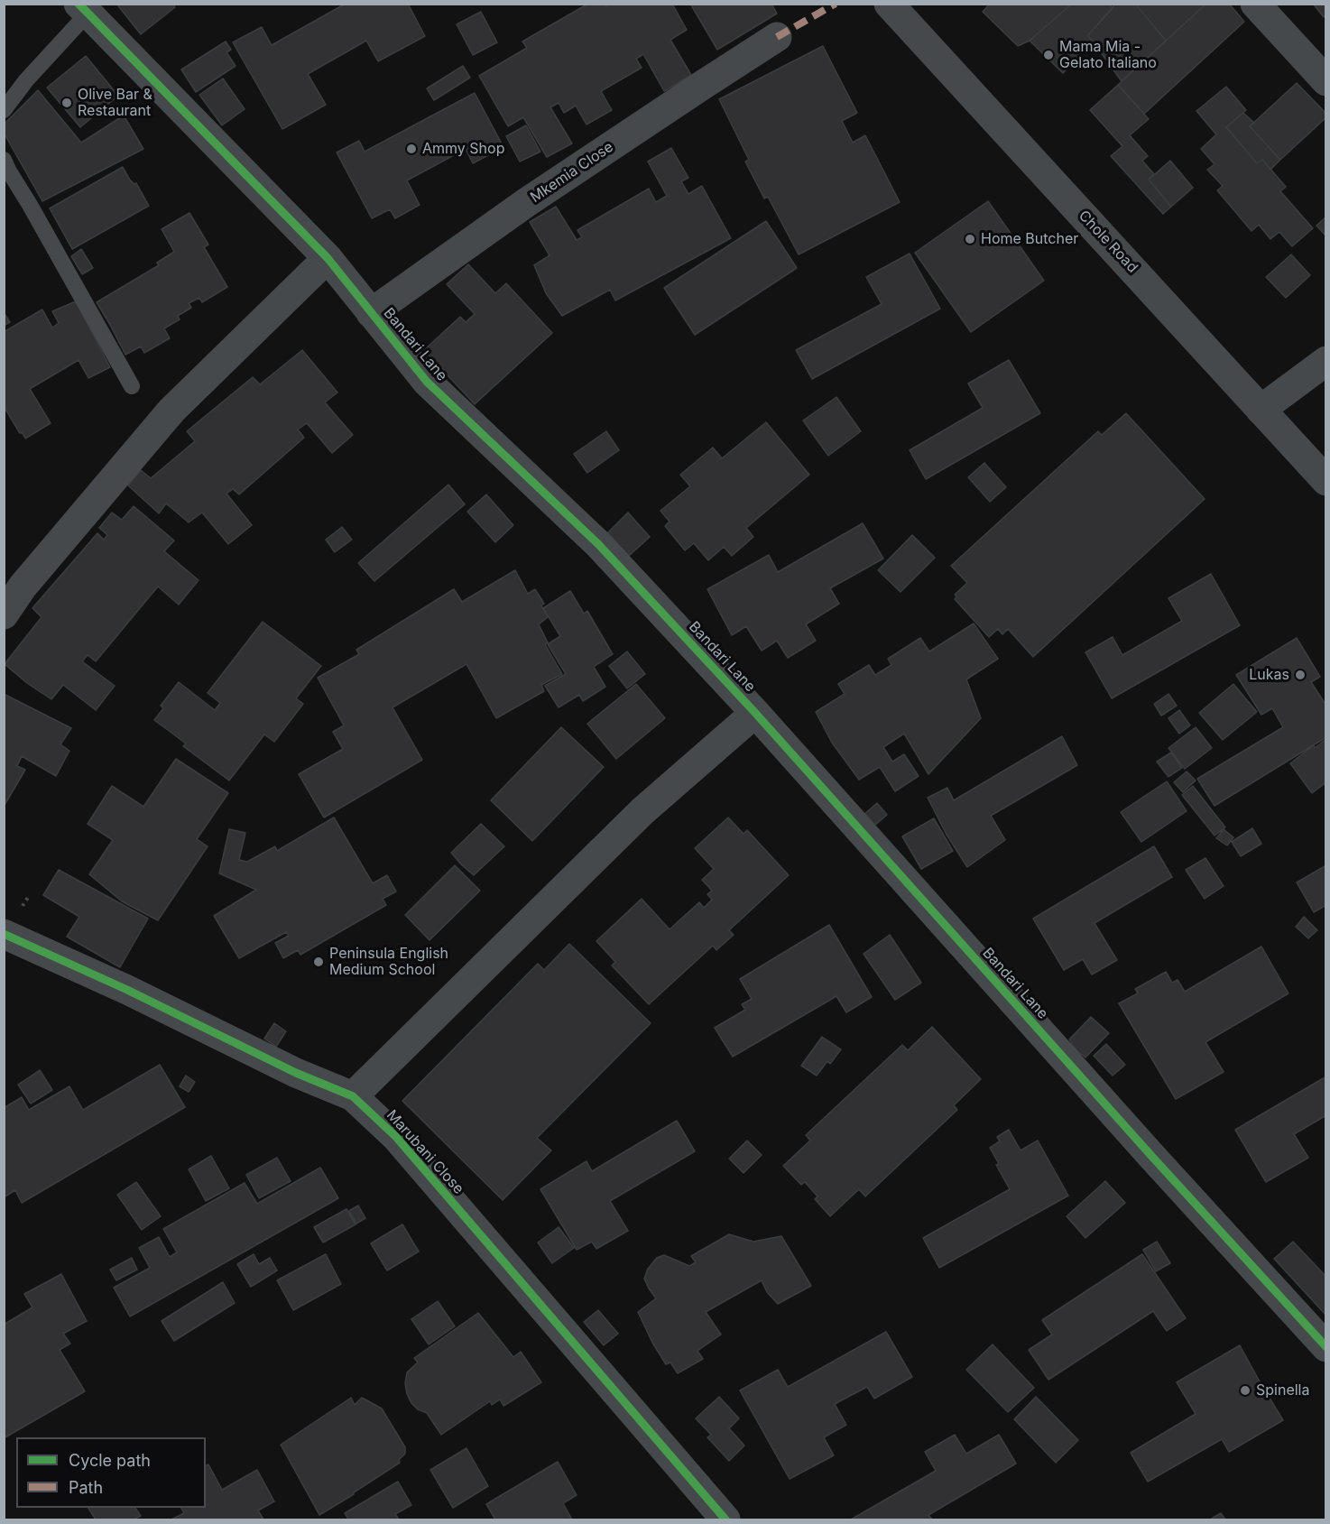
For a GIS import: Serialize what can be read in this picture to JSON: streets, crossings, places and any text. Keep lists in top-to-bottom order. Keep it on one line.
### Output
{"streets":{"street":["Mkemia Close","Chole Road","Bandari Lane","Marubani Close"]},"crossings":[["Mkemia Close","Bandari Lane"]],"places":["Mama Mia - Gelato Italiano","Olive Bar & Restaurant","Ammy Shop","Home Butcher","Lukas","Peninsula English Medium School","Spinella"],"legend":["Cycle path","Path"]}
